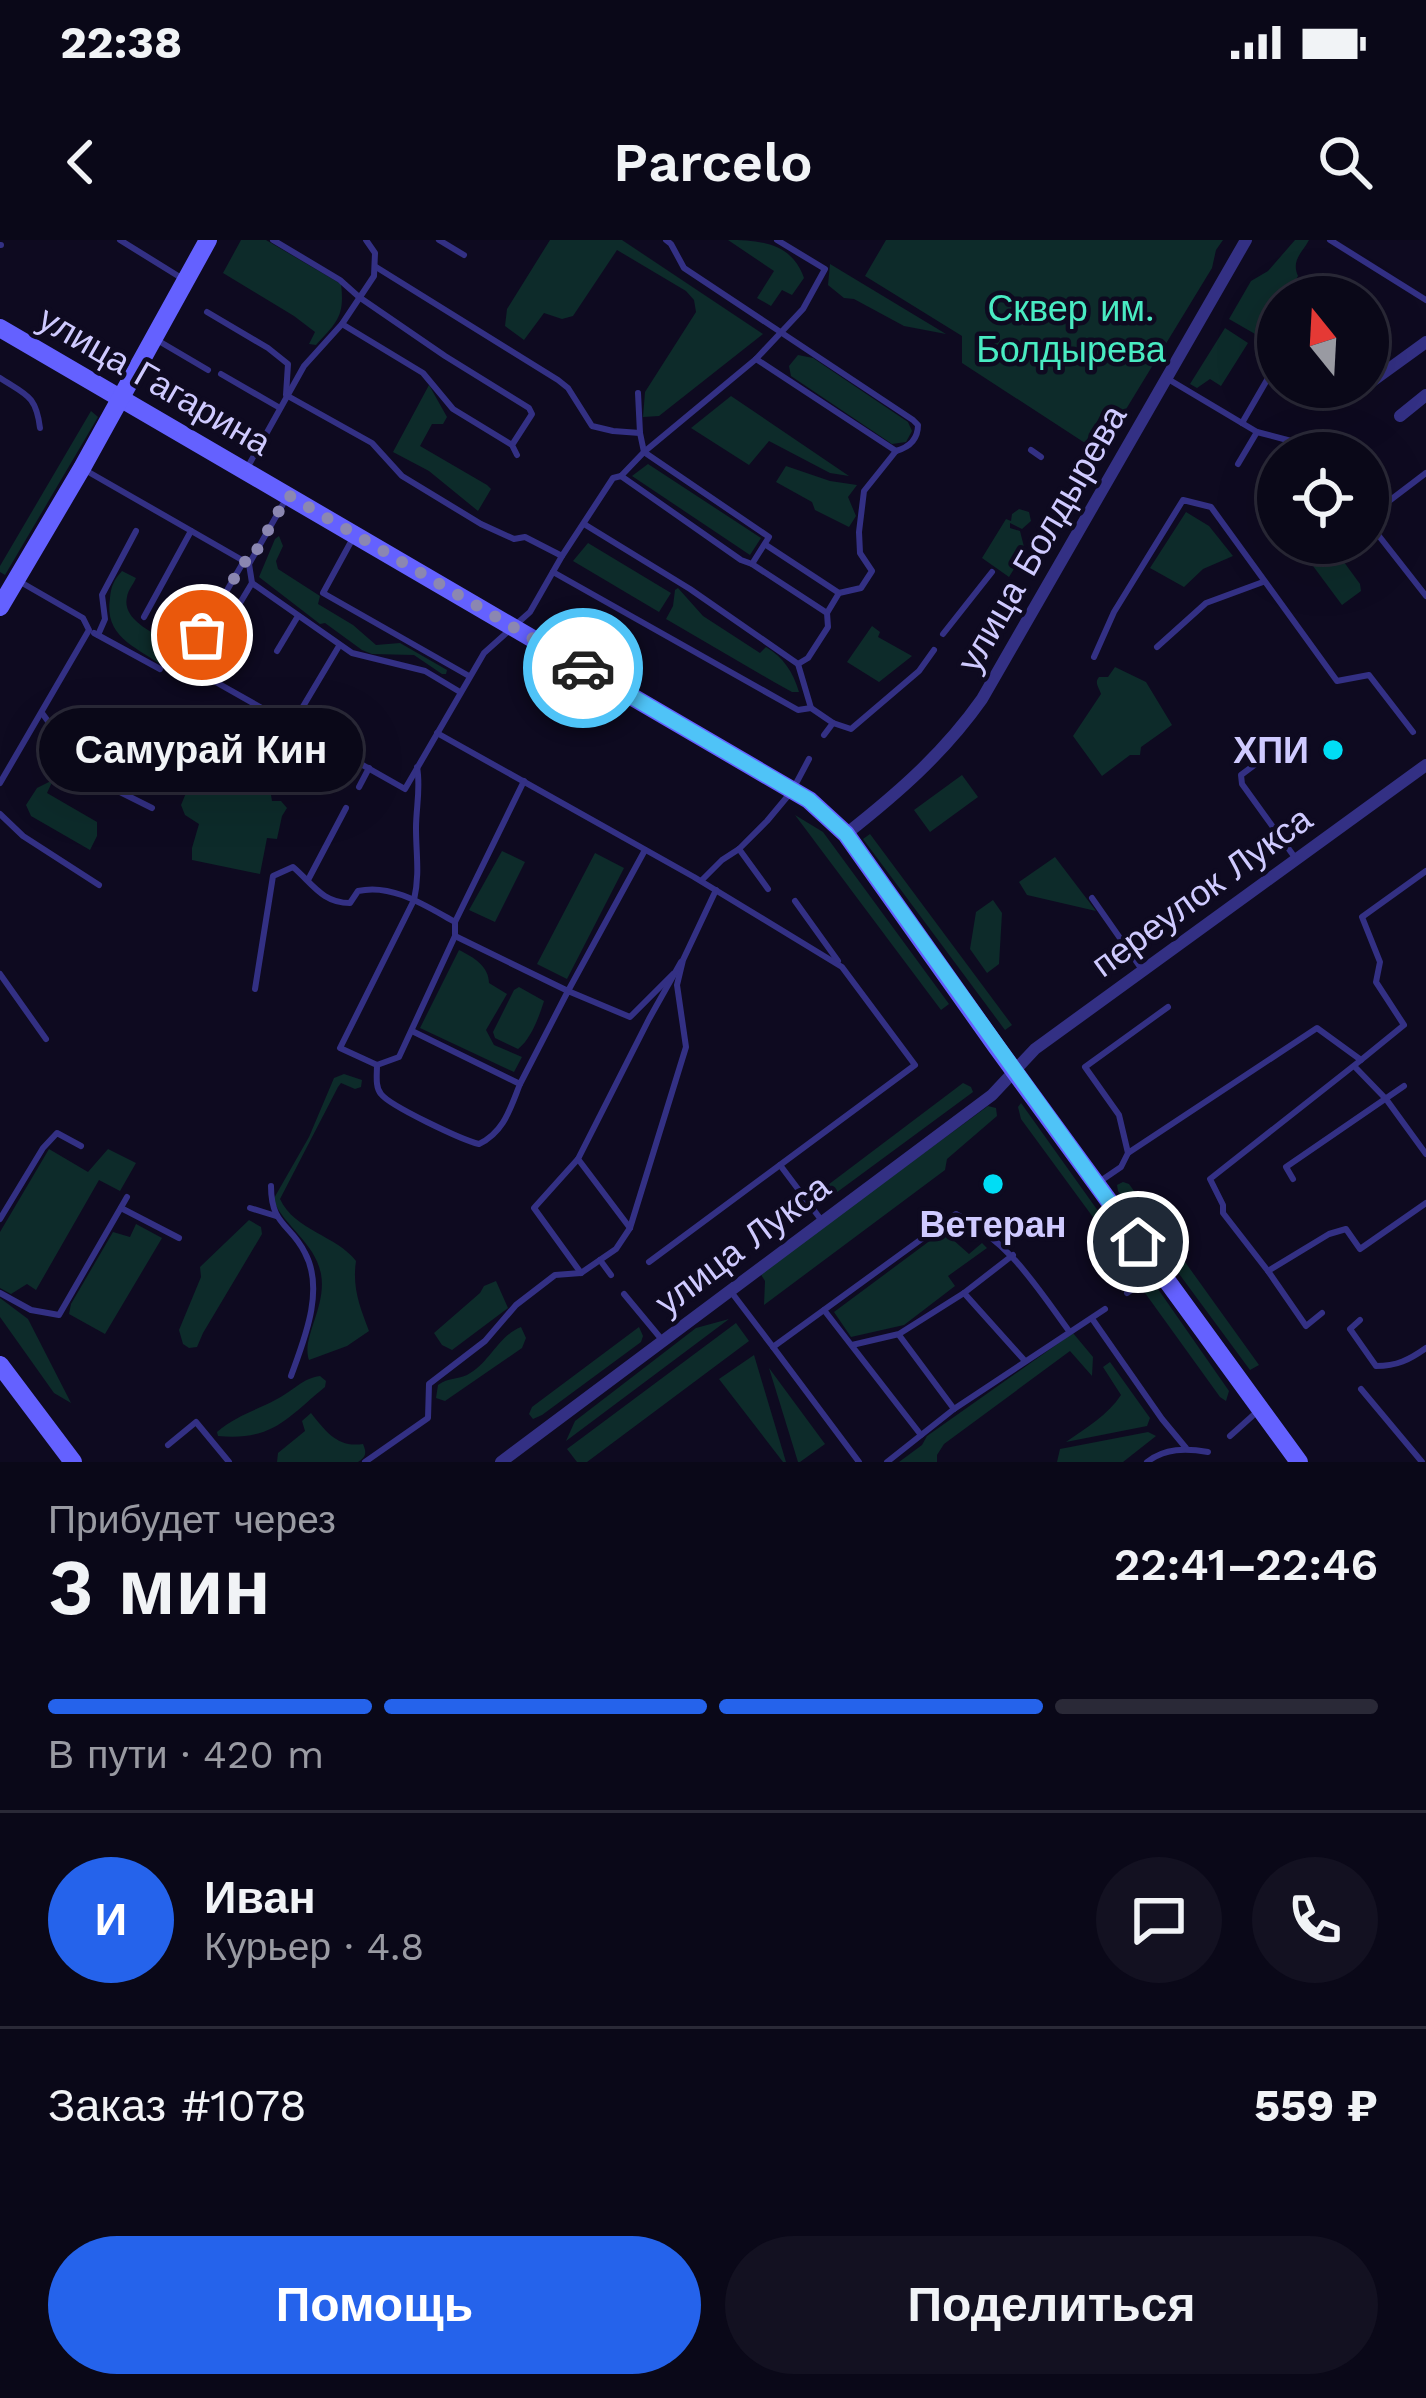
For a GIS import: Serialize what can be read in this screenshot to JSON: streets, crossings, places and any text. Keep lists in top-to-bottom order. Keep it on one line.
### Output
{"streets":{"main road":["улица Гагарина"],"street":["улица Болдырева","переулок Лукса","улица Лукса"]},"crossings":[["улица Гагарина","улица Болдырева"],["улица Гагарина","переулок Лукса"],["улица Гагарина","улица Лукса"],["переулок Лукса","улица Лукса"]],"parks":["Сквер им. Болдырева"],"places":["Самурай Кин","ХПИ","Ветеран"],"north":"top","page":{"status":"22:38","header":"Parcelo","bubble":"Самурай Кин","heading":["3 мин","Прибудет через","22:41–22:46"],"panel":["Иван","Курьер · 4.8","Заказ #1078","559 ₽"],"bar":"В пути · 420 m","round":"И","buttons":["Помощь","Поделиться"]}}
